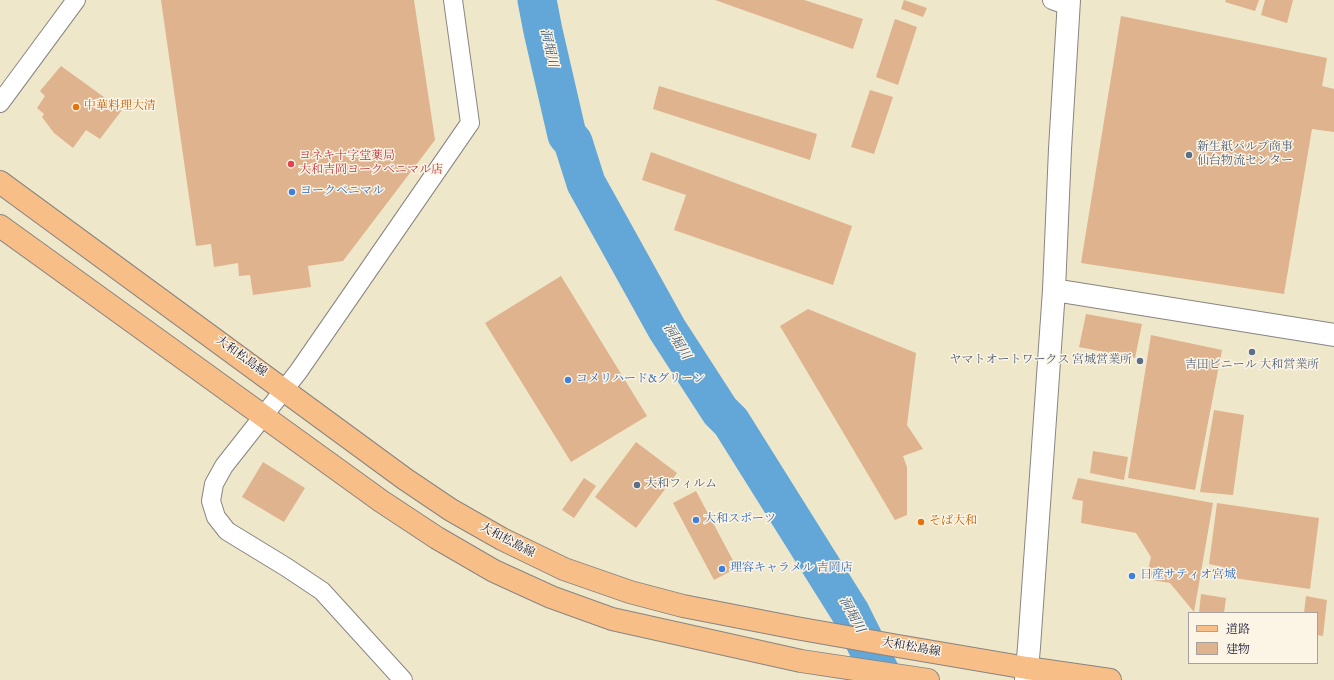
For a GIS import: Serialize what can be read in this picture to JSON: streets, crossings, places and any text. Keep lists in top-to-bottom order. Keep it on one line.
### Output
{"streets":{"main road":["大和松島線"]},"water":["洞堀川"],"places":["中華料理大清","新生紙パルプ商事 仙台物流センター","ヨネキ十字堂薬局 大和吉岡ヨークベニマル店","ヨークベニマル","吉田ビニール 大和営業所","ヤマトオートワークス 宮城営業所","コメリハード&グリーン","大和フィルム","大和スポーツ","そば大和","理容キャラメル 吉岡店","日産サティオ宮城"],"legend":["道路","建物"]}
